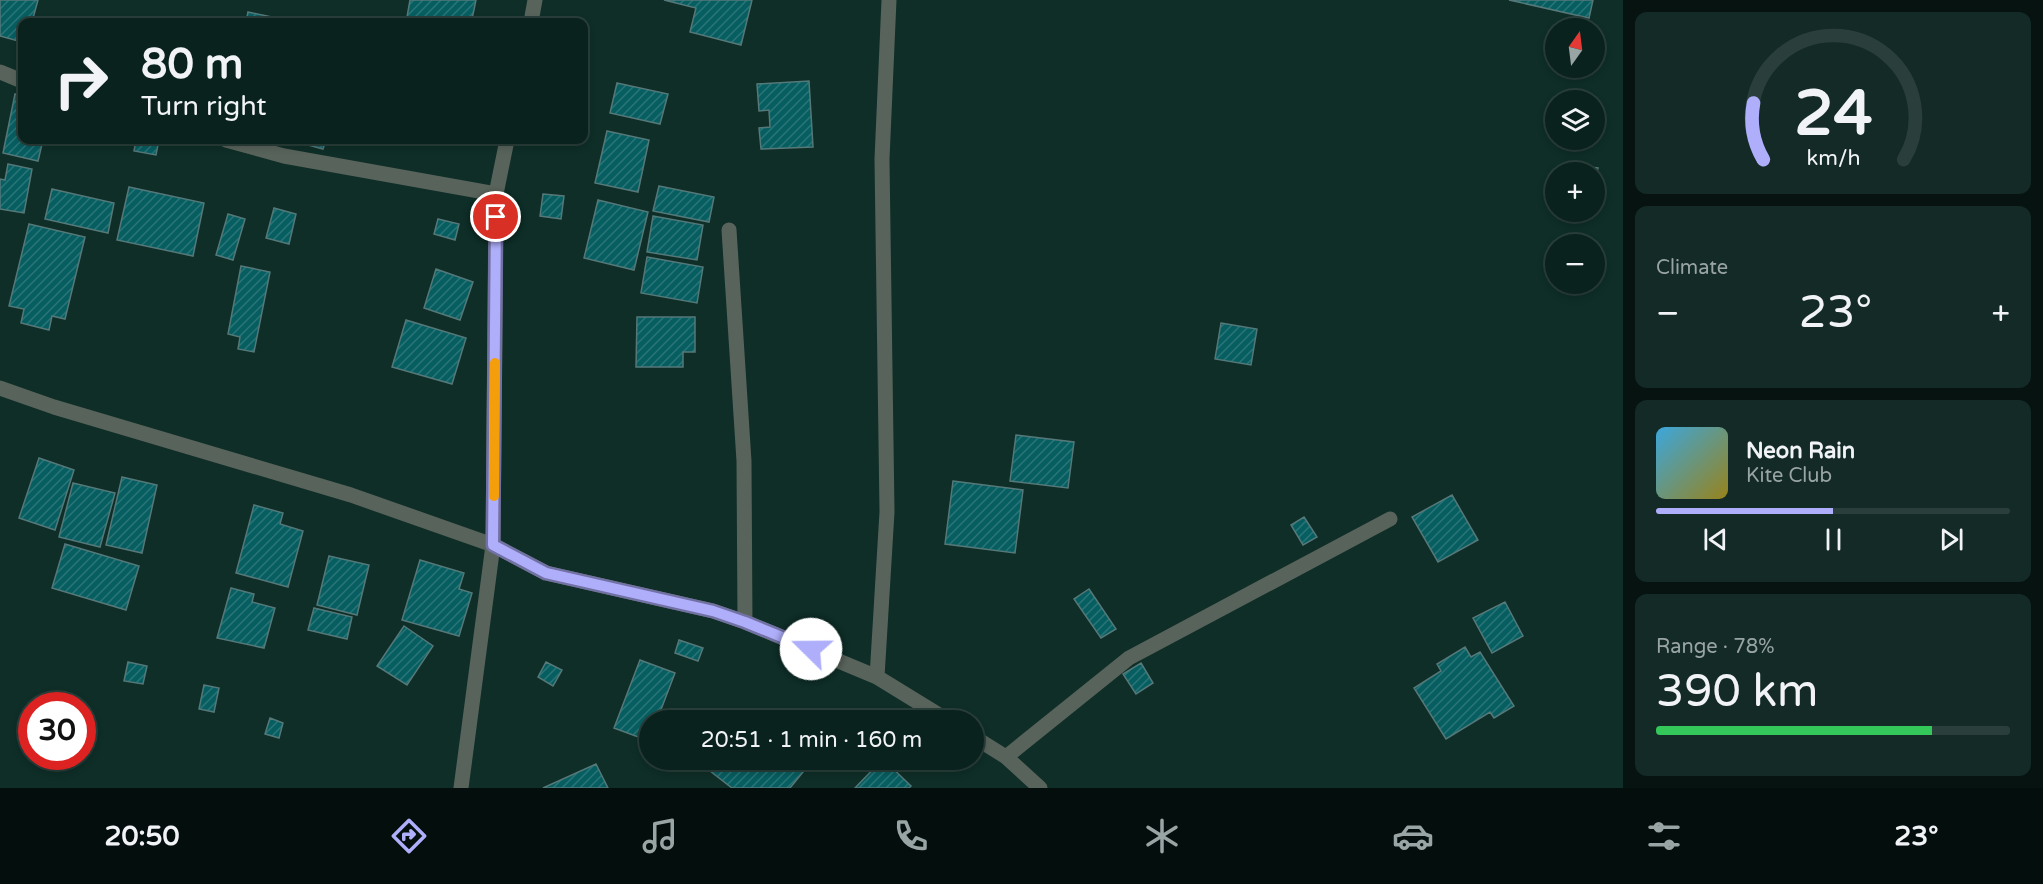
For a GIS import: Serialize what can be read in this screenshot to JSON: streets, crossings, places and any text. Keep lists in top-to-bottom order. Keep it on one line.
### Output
{"north":"top","page":{"map_buttons":["+","−"],"turn":["80 m","Turn right"],"tile":["Climate",["Range · 78%","390 km"]],"heat":["−","23°","+"],"song":["Neon Rain","Kite Club"],"limit":"30","trip":"20:51 · 1 min · 160 m","tabs":["20:50","23°"],"gauge":["24","km/h"]}}
